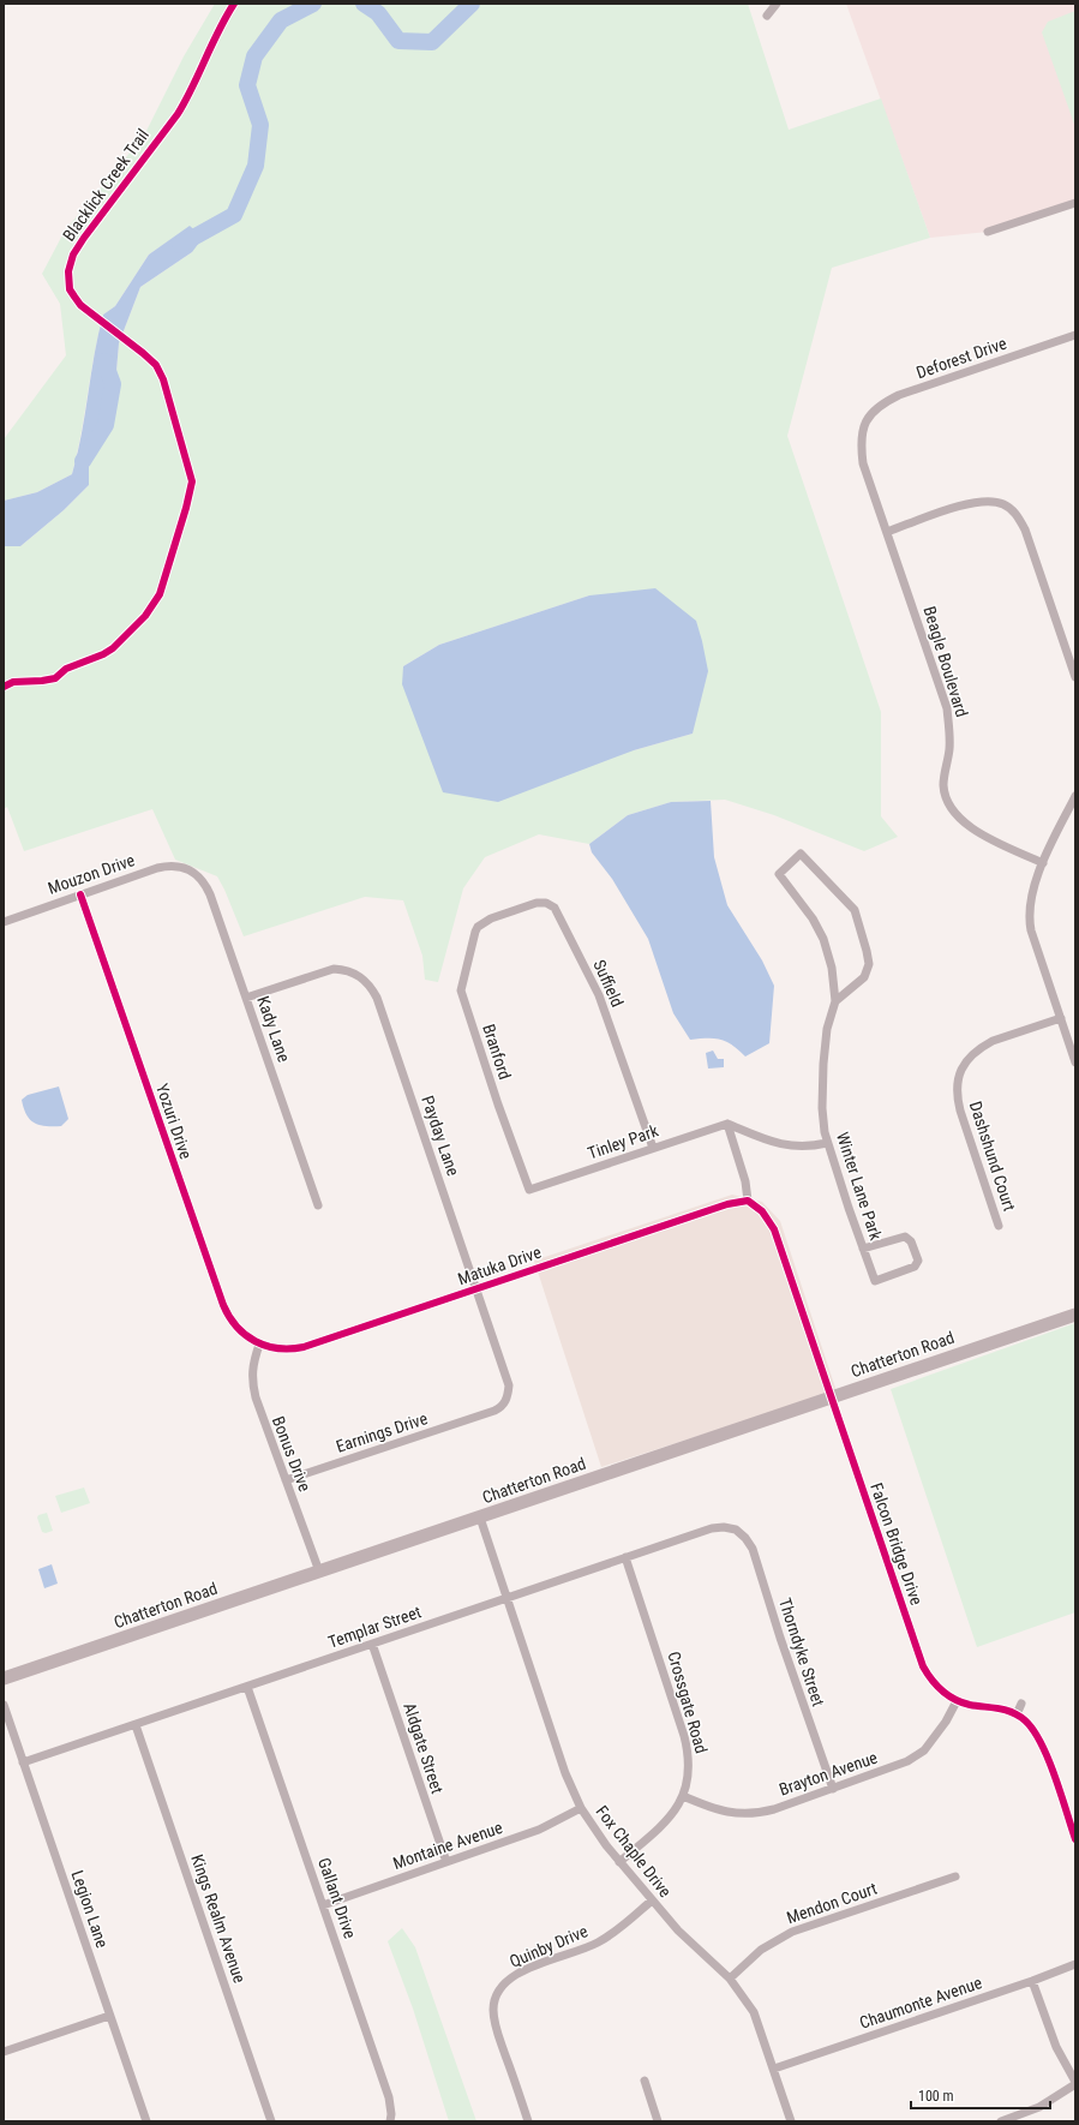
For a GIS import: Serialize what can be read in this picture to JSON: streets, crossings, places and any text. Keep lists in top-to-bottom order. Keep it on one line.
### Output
{"streets":{"main road":["Chatterton Road"],"street":["Deforest Drive","Beagle Boulevard","Mouzon Drive","Suffield","Kady Lane","Branford","Yozuri Drive","Payday Lane","Tinley Park","Dashshund Court","Winter Lane Park","Matuka Drive","Earnings Drive","Bonus Drive","Falcon Bridge Drive","Templar Street","Thorndyke Street","Crossgate Road","Aldgate Street","Brayton Avenue","Montaine Avenue","Fox Chaple Drive","Gallant Drive","Mendon Court","Legion Lane","Kings Realm Avenue","Quinby Drive","Chaumonte Avenue"],"cycle path":["Blacklick Creek Trail"]},"crossings":[["Deforest Drive","Beagle Boulevard"],["Mouzon Drive","Kady Lane"],["Mouzon Drive","Yozuri Drive"],["Suffield","Branford"],["Suffield","Tinley Park"],["Kady Lane","Payday Lane"],["Branford","Tinley Park"],["Yozuri Drive","Matuka Drive"],["Yozuri Drive","Bonus Drive"],["Payday Lane","Matuka Drive"],["Payday Lane","Earnings Drive"],["Matuka Drive","Bonus Drive"],["Matuka Drive","Falcon Bridge Drive"],["Chatterton Road","Bonus Drive"],["Chatterton Road","Falcon Bridge Drive"],["Chatterton Road","Fox Chaple Drive"],["Earnings Drive","Bonus Drive"],["Falcon Bridge Drive","Brayton Avenue"],["Templar Street","Thorndyke Street"],["Templar Street","Crossgate Road"],["Templar Street","Aldgate Street"],["Templar Street","Fox Chaple Drive"],["Templar Street","Gallant Drive"],["Templar Street","Legion Lane"],["Templar Street","Kings Realm Avenue"],["Thorndyke Street","Brayton Avenue"],["Crossgate Road","Brayton Avenue"],["Crossgate Road","Fox Chaple Drive"],["Aldgate Street","Montaine Avenue"],["Montaine Avenue","Fox Chaple Drive"],["Montaine Avenue","Gallant Drive"],["Fox Chaple Drive","Mendon Court"],["Fox Chaple Drive","Quinby Drive"],["Fox Chaple Drive","Chaumonte Avenue"]],"scale_bar":"100 m"}
